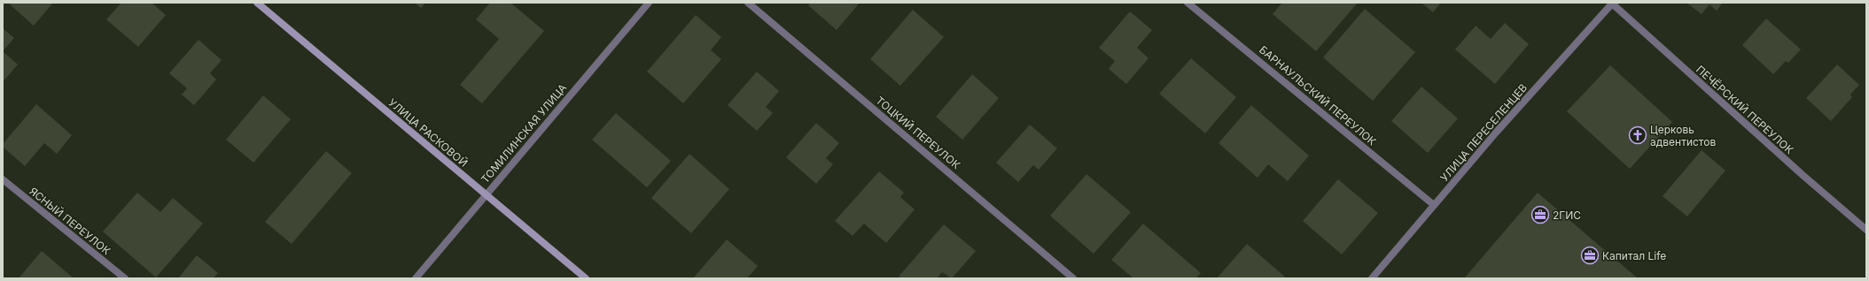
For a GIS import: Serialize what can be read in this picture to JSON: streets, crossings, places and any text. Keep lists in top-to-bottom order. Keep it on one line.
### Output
{"streets":{"street":["БАРНАУЛЬСКИЙ ПЕРЕУЛОК","ПЕЧЁРСКИЙ ПЕРЕУЛОК","УЛИЦА РАСКОВОЙ","ТОЦКИЙ ПЕРЕУЛОК","УЛИЦА ПЕРЕСЕЛЕНЦЕВ","ТОМИЛИНСКАЯ УЛИЦА","ЯСНЫЙ ПЕРЕУЛОК"]},"crossings":[["БАРНАУЛЬСКИЙ ПЕРЕУЛОК","УЛИЦА ПЕРЕСЕЛЕНЦЕВ"],["ПЕЧЁРСКИЙ ПЕРЕУЛОК","УЛИЦА ПЕРЕСЕЛЕНЦЕВ"],["УЛИЦА РАСКОВОЙ","ТОМИЛИНСКАЯ УЛИЦА"]],"places":{"church":["Церковь адвентистов"],"office":["2ГИС","Капитал Life"]}}
